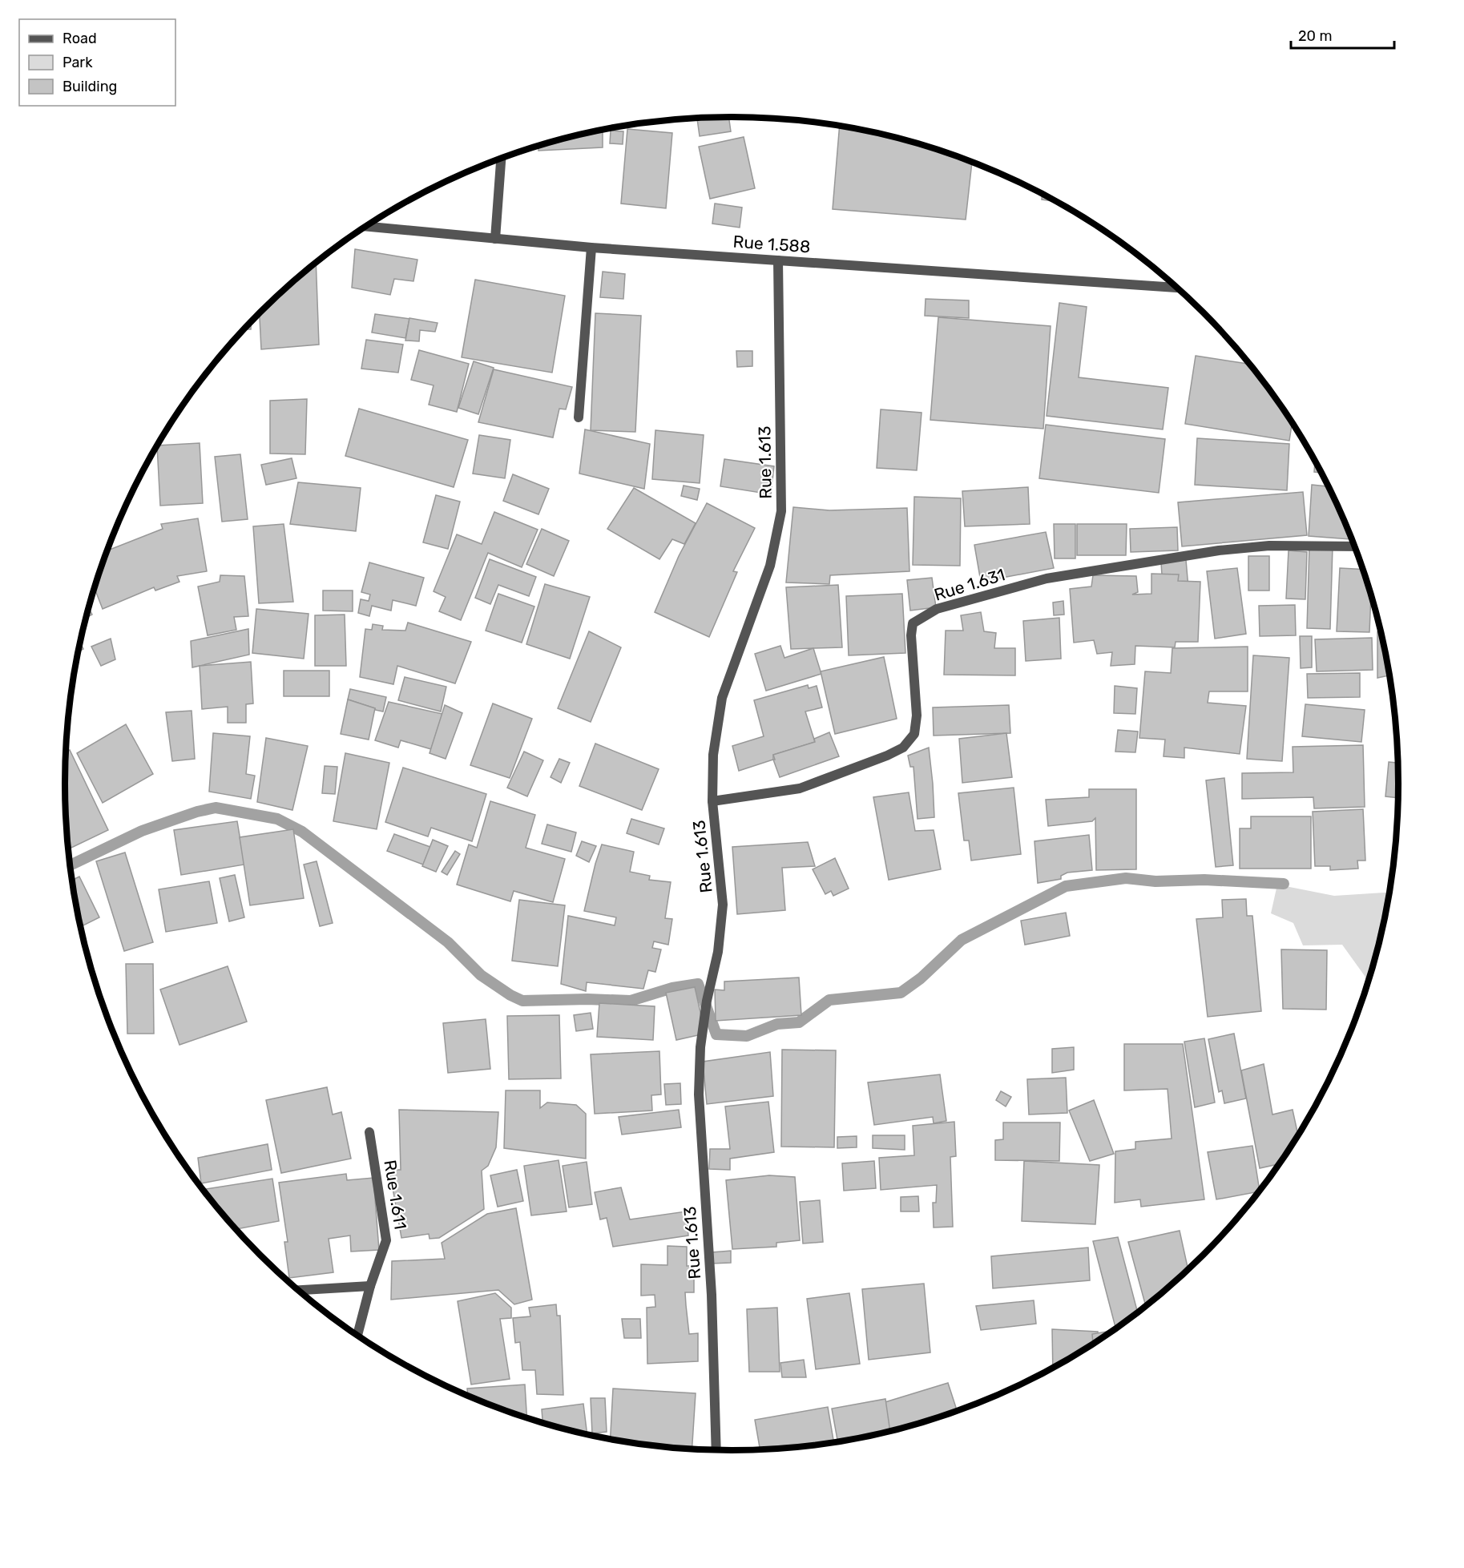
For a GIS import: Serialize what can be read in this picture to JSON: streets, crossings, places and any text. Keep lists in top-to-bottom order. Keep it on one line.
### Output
{"streets":{"street":["Rue 1.588","Rue 1.613","Rue 1.631","Rue 1.611"]},"crossings":[["Rue 1.588","Rue 1.613"],["Rue 1.613","Rue 1.631"]],"legend":["Road","Park","Building"],"scale_bar":"20 m"}
